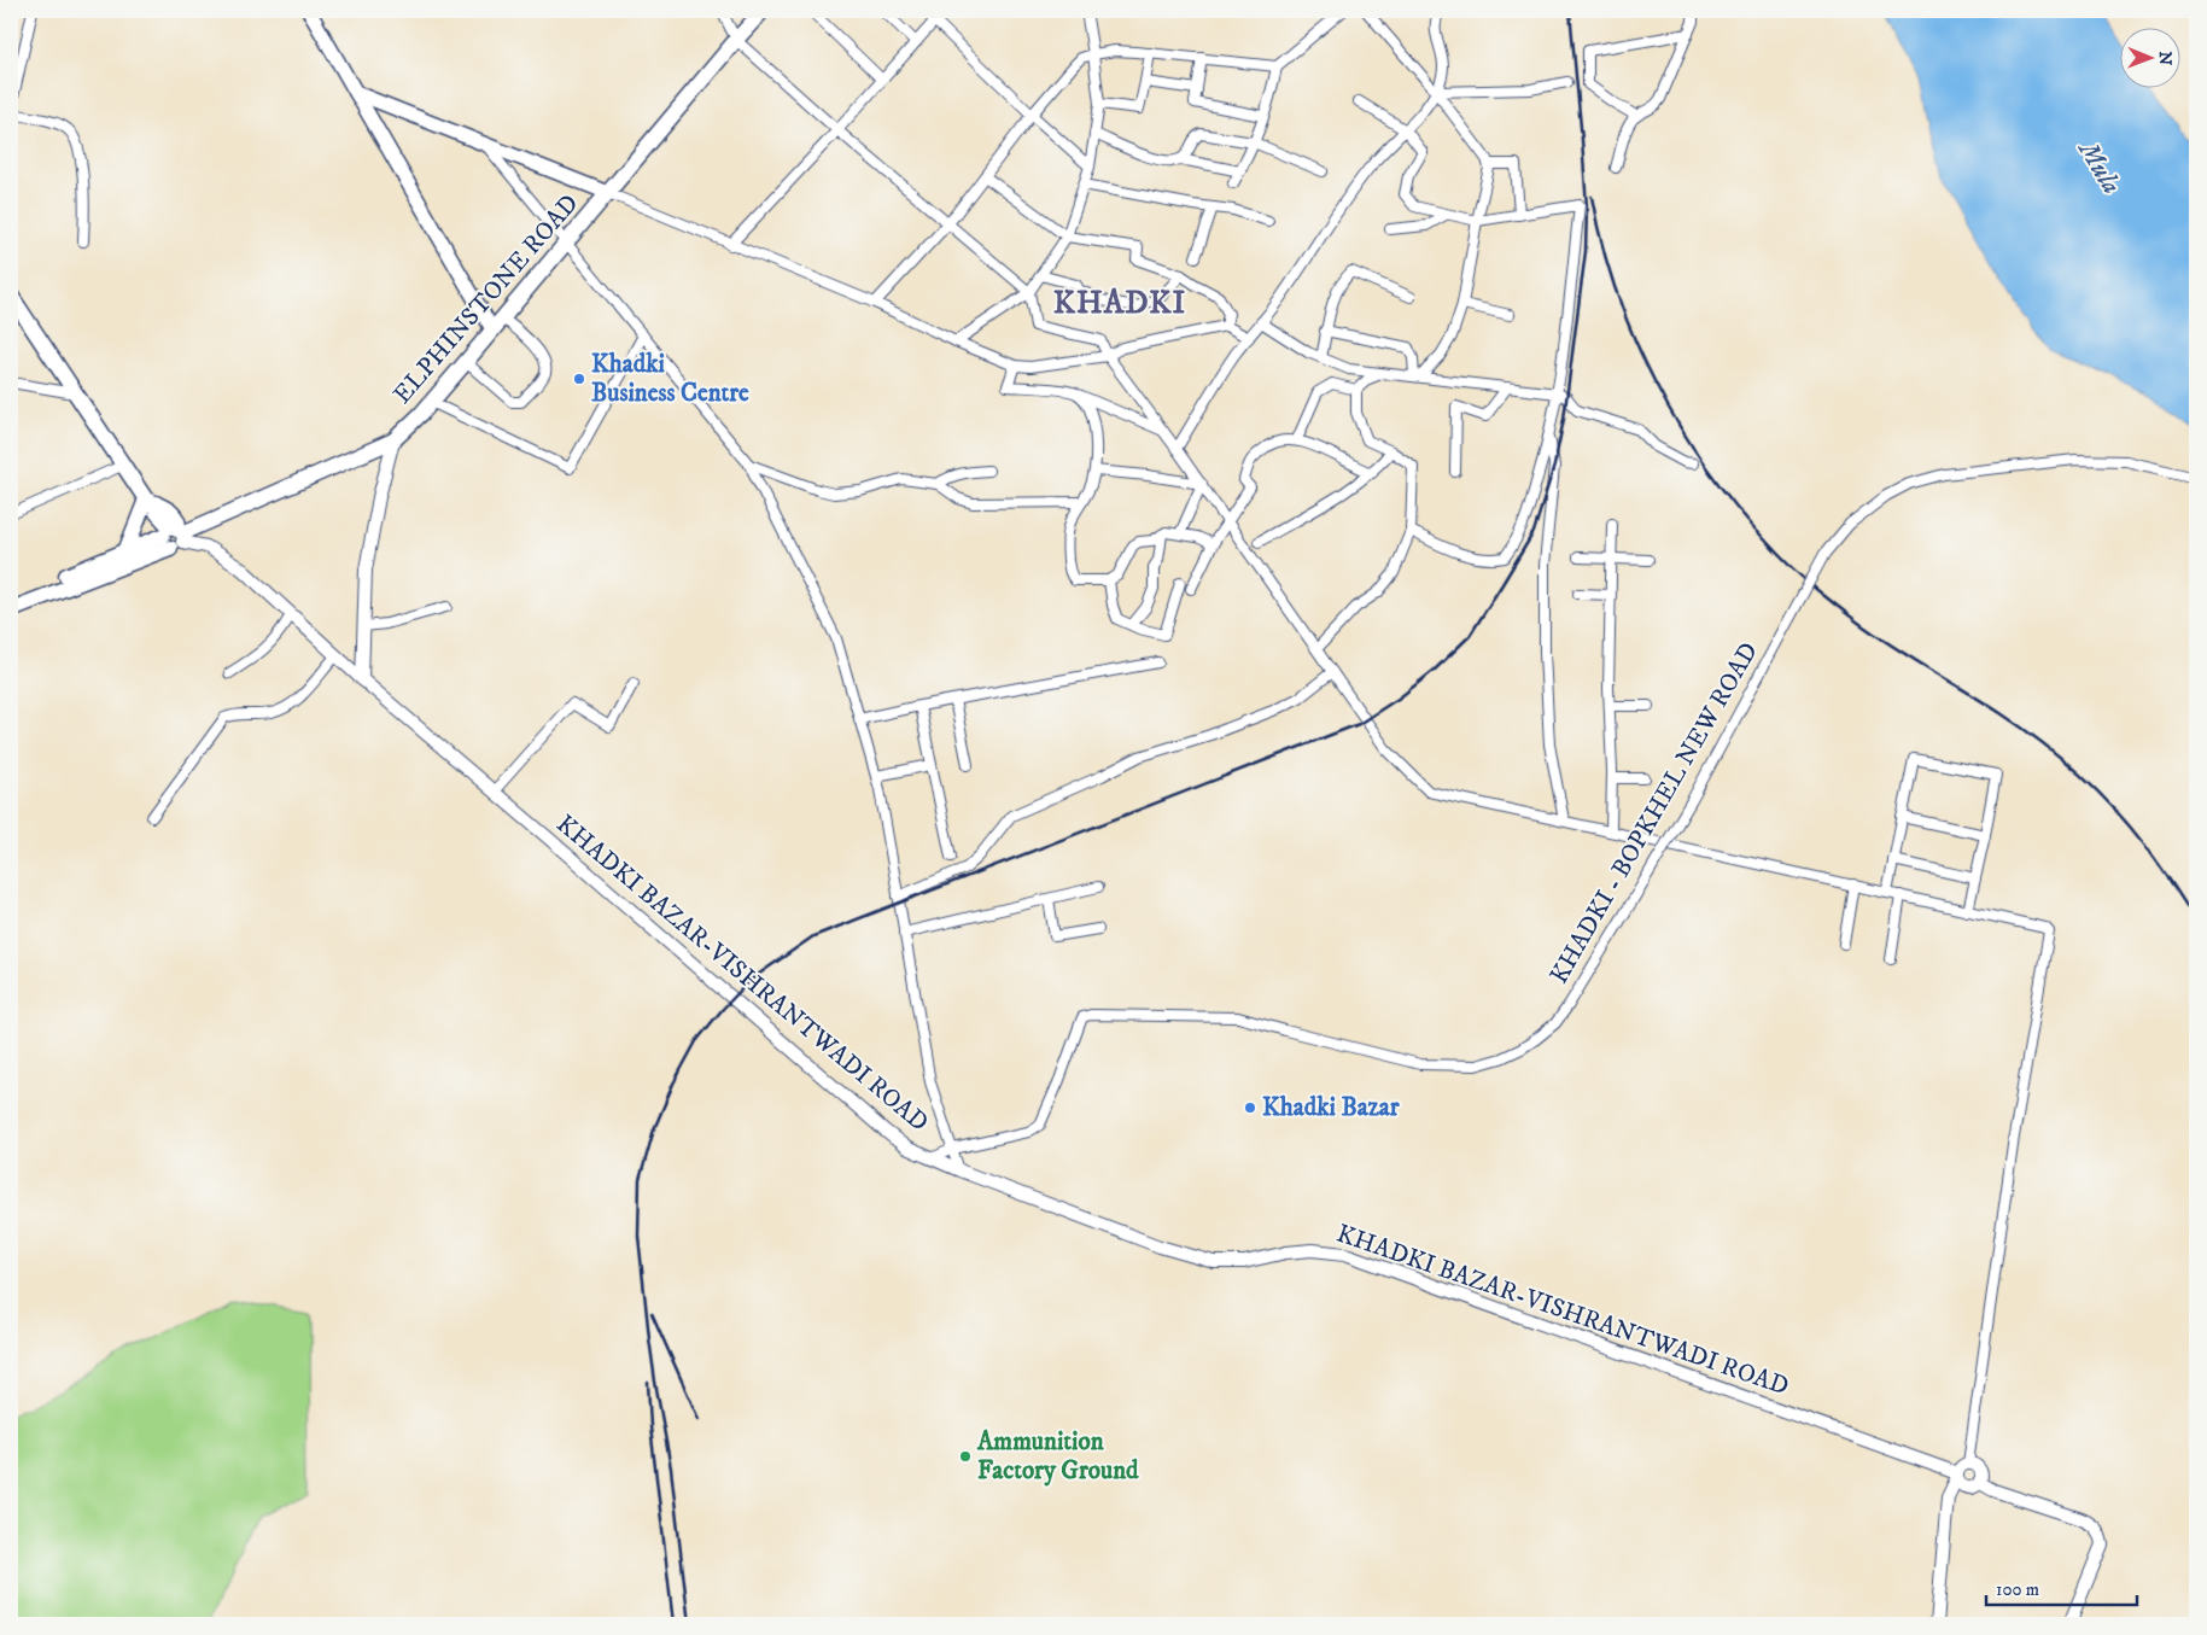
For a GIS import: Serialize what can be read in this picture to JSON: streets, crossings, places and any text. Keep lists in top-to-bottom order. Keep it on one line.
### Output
{"streets":{"main road":["ELPHINSTONE ROAD"],"street":["KHADKI - BOPKHEL NEW ROAD","KHADKI BAZAR-VISHRANTWADI ROAD"]},"crossings":[["ELPHINSTONE ROAD","KHADKI BAZAR-VISHRANTWADI ROAD"]],"districts":["KHADKI"],"water":["Mula"],"places":["Khadki Business Centre","Khadki Bazar","Ammunition Factory Ground"],"scale_bar":"100 m","north":"right"}
